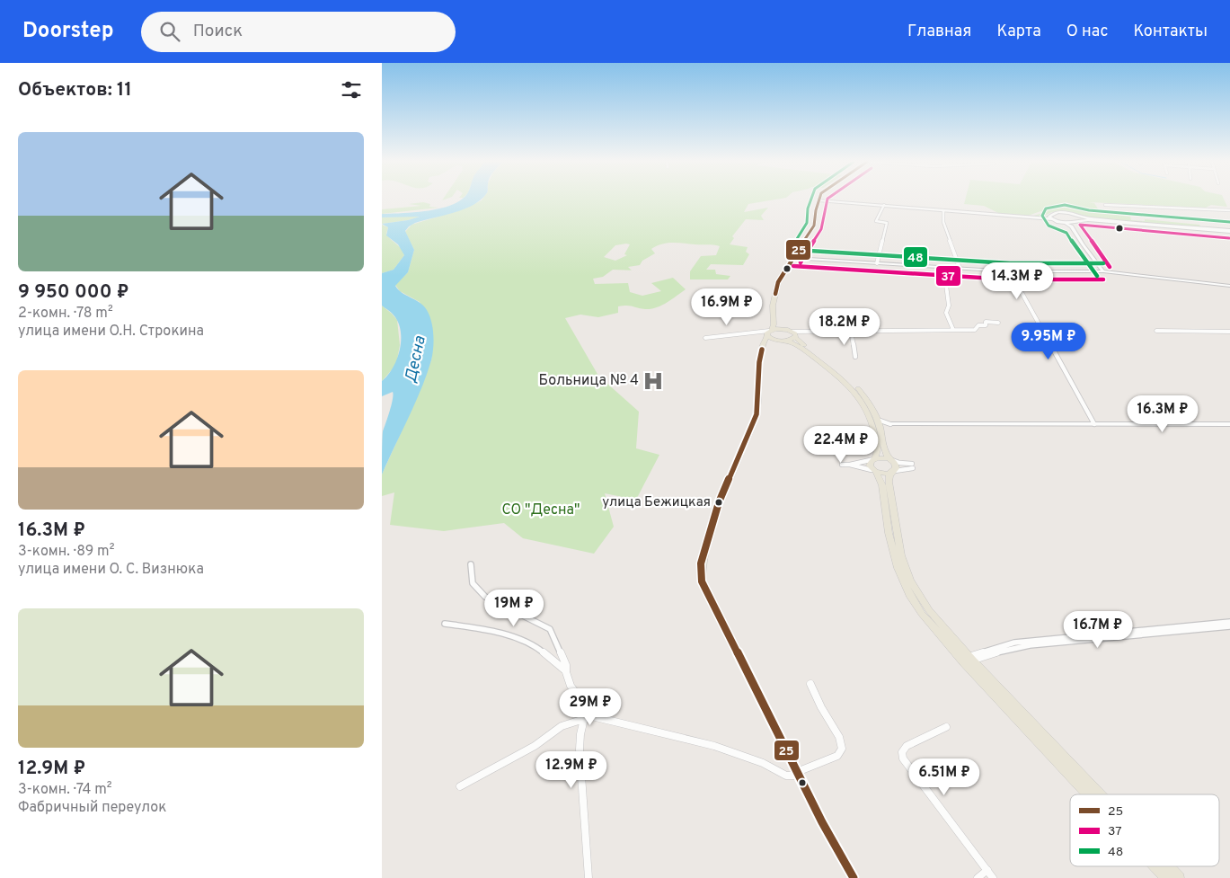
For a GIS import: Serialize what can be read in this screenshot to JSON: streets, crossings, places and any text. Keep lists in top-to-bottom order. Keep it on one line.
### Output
{"water":["Десна"],"parks":["СО \"Десна\""],"places":{"hospital":["Больница № 4"],"other":["улица Бежицкая"]},"lines":["transit line 25","transit line 37","transit line 48"],"legend":["25","37","48"],"page":{"header":"Doorstep","search":"Поиск","nav":["Главная","Карта","О нас","Контакты"],"heading":"Объектов: 11","list":[{"name":"9 950 000 ₽","note":"2-комн. · 78 m² · улица имени О.Н. Строкина"},{"name":"16.3M ₽","note":"3-комн. · 89 m² · улица имени О. С. Визнюка"},{"name":"12.9M ₽","note":"3-комн. · 74 m² · Фабричный переулок"}],"price":["14.3M ₽","16.9M ₽","18.2M ₽","9.95M ₽","16.3M ₽","22.4M ₽","19M ₽","16.7M ₽","29M ₽","12.9M ₽","6.51M ₽"]}}
